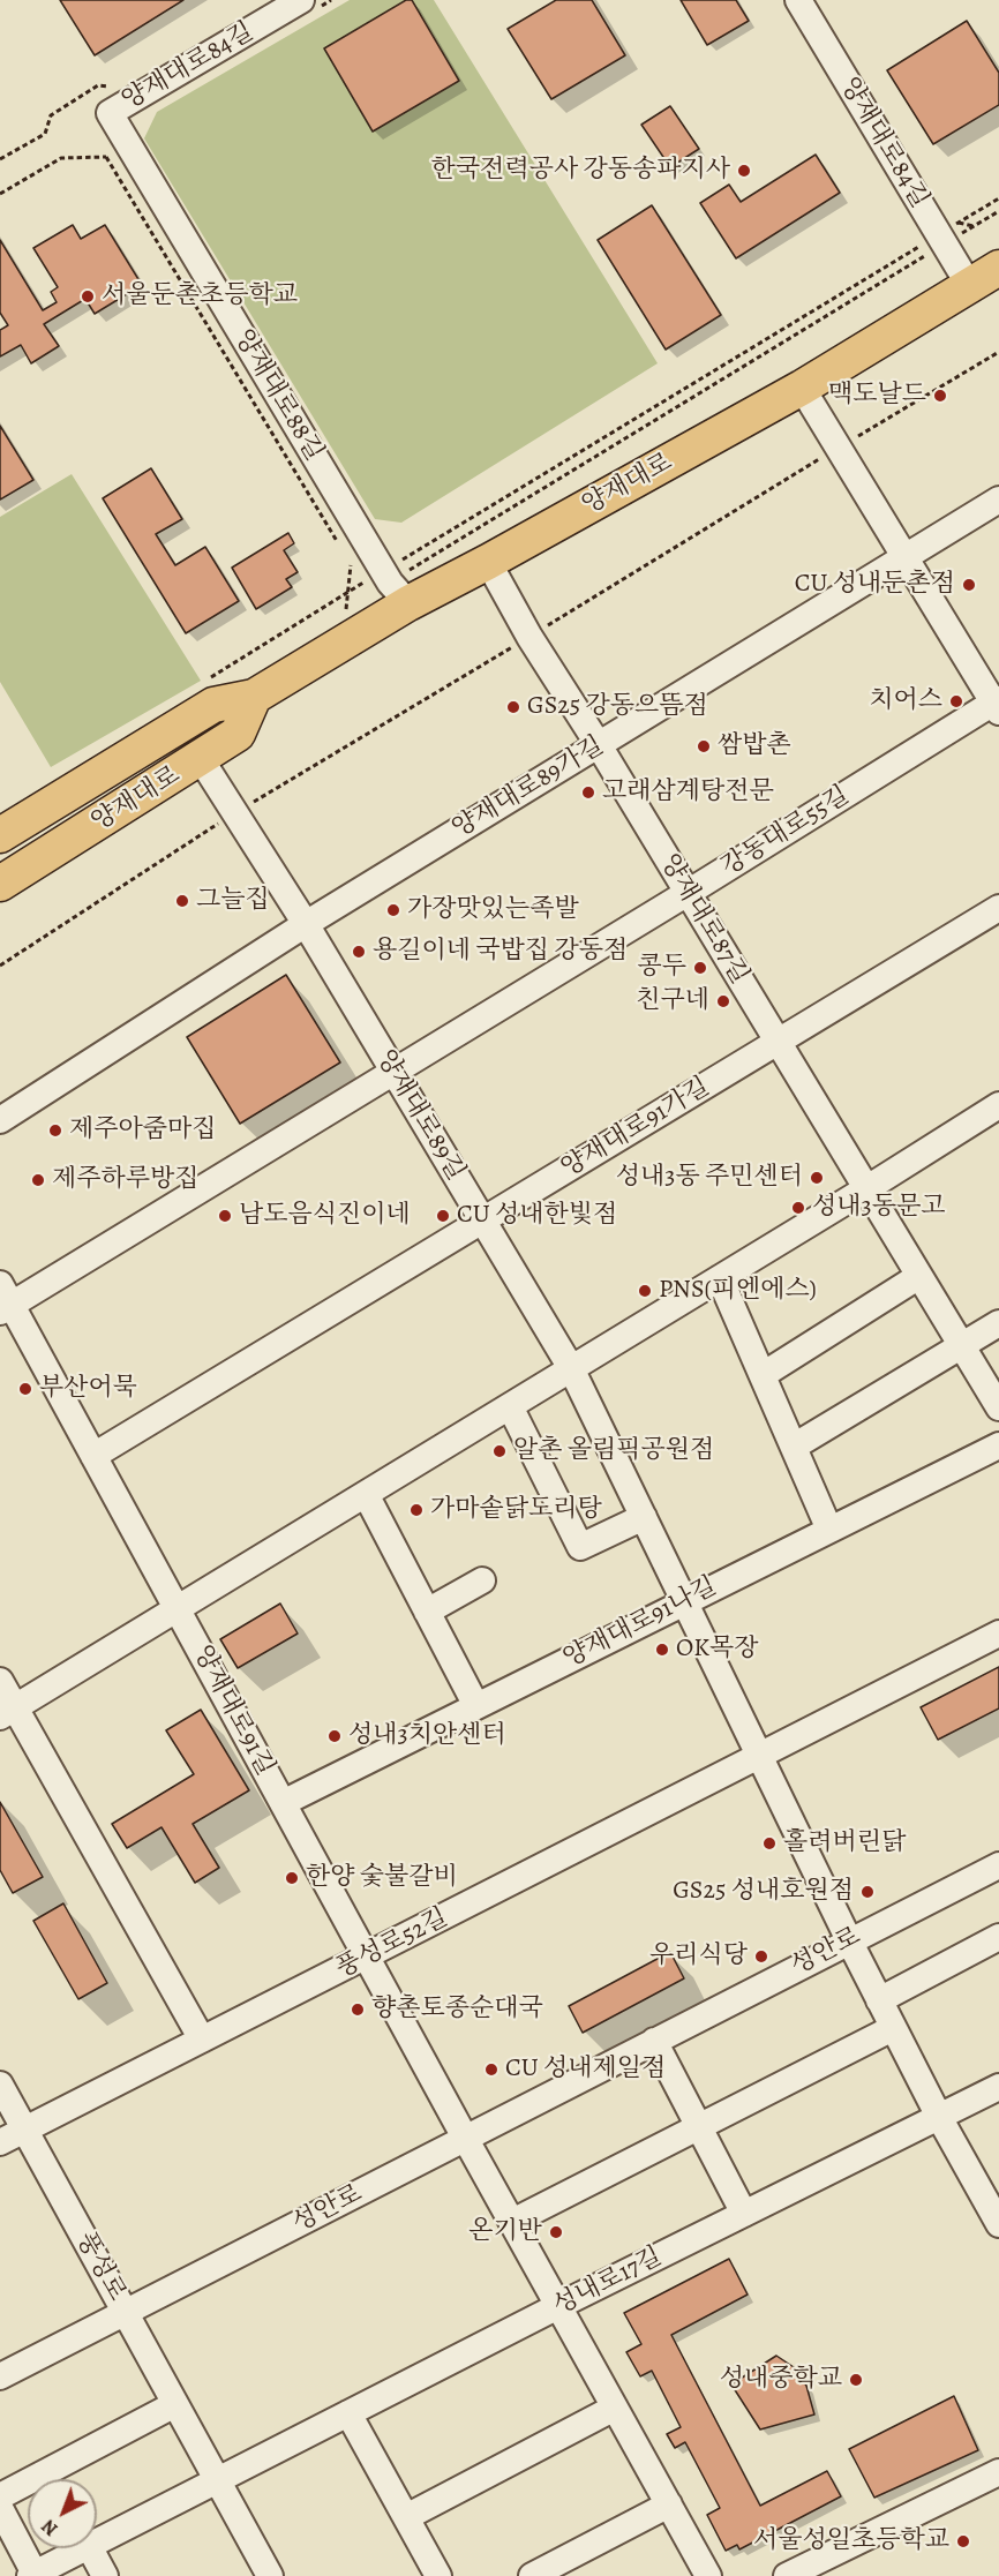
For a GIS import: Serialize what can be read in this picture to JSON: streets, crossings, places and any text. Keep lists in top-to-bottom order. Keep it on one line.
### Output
{"streets":{"main road":["양재대로"],"street":["양재대로84길","양재대로88길","양재대로89가길","강동대로55길","양재대로87길","양재대로89길","양재대로91가길","양재대로91나길","양재대로91길","풍성로52길","성안로","풍성로","성내로17길"]},"crossings":[["양재대로84길","양재대로88길"],["양재대로84길","양재대로"],["양재대로88길","양재대로"],["양재대로","양재대로87길"],["양재대로","양재대로89길"],["양재대로89가길","양재대로87길"],["양재대로89가길","양재대로89길"],["강동대로55길","양재대로87길"],["강동대로55길","양재대로89길"],["강동대로55길","양재대로91길"],["양재대로87길","양재대로91가길"],["양재대로89길","양재대로91가길"],["양재대로89길","양재대로91나길"],["양재대로89길","풍성로52길"],["양재대로89길","성안로"],["양재대로89길","성내로17길"],["양재대로91가길","양재대로91길"],["양재대로91나길","양재대로91길"],["양재대로91길","풍성로52길"],["양재대로91길","성안로"],["양재대로91길","성내로17길"],["풍성로52길","풍성로"],["성안로","풍성로"],["풍성로","성내로17길"]],"places":["한국전력공사 강동송파지사","서울둔촌초등학교","맥도날드","CU 성내둔촌점","치어스","GS25 강동으뜸점","쌈밥촌","고래삼계탕전문","그늘집","가장맛있는족발","용길이네 국밥집 강동점","콩두","친구네","제주아줌마집","성내3동 주민센터","제주하루방집","성내3동문고","남도음식진이네","CU 성내한빛점","PNS(피엔에스)","부산어묵","알촌 올림픽공원점","가마솥닭도리탕","OK목장","성내3치안센터","홀려버린닭","한양 숯불갈비","GS25 성내호원점","우리식당","향촌토종순대국","CU 성내제일점","온기반","성내중학교","서울성일초등학교"],"north":"bottom left"}
